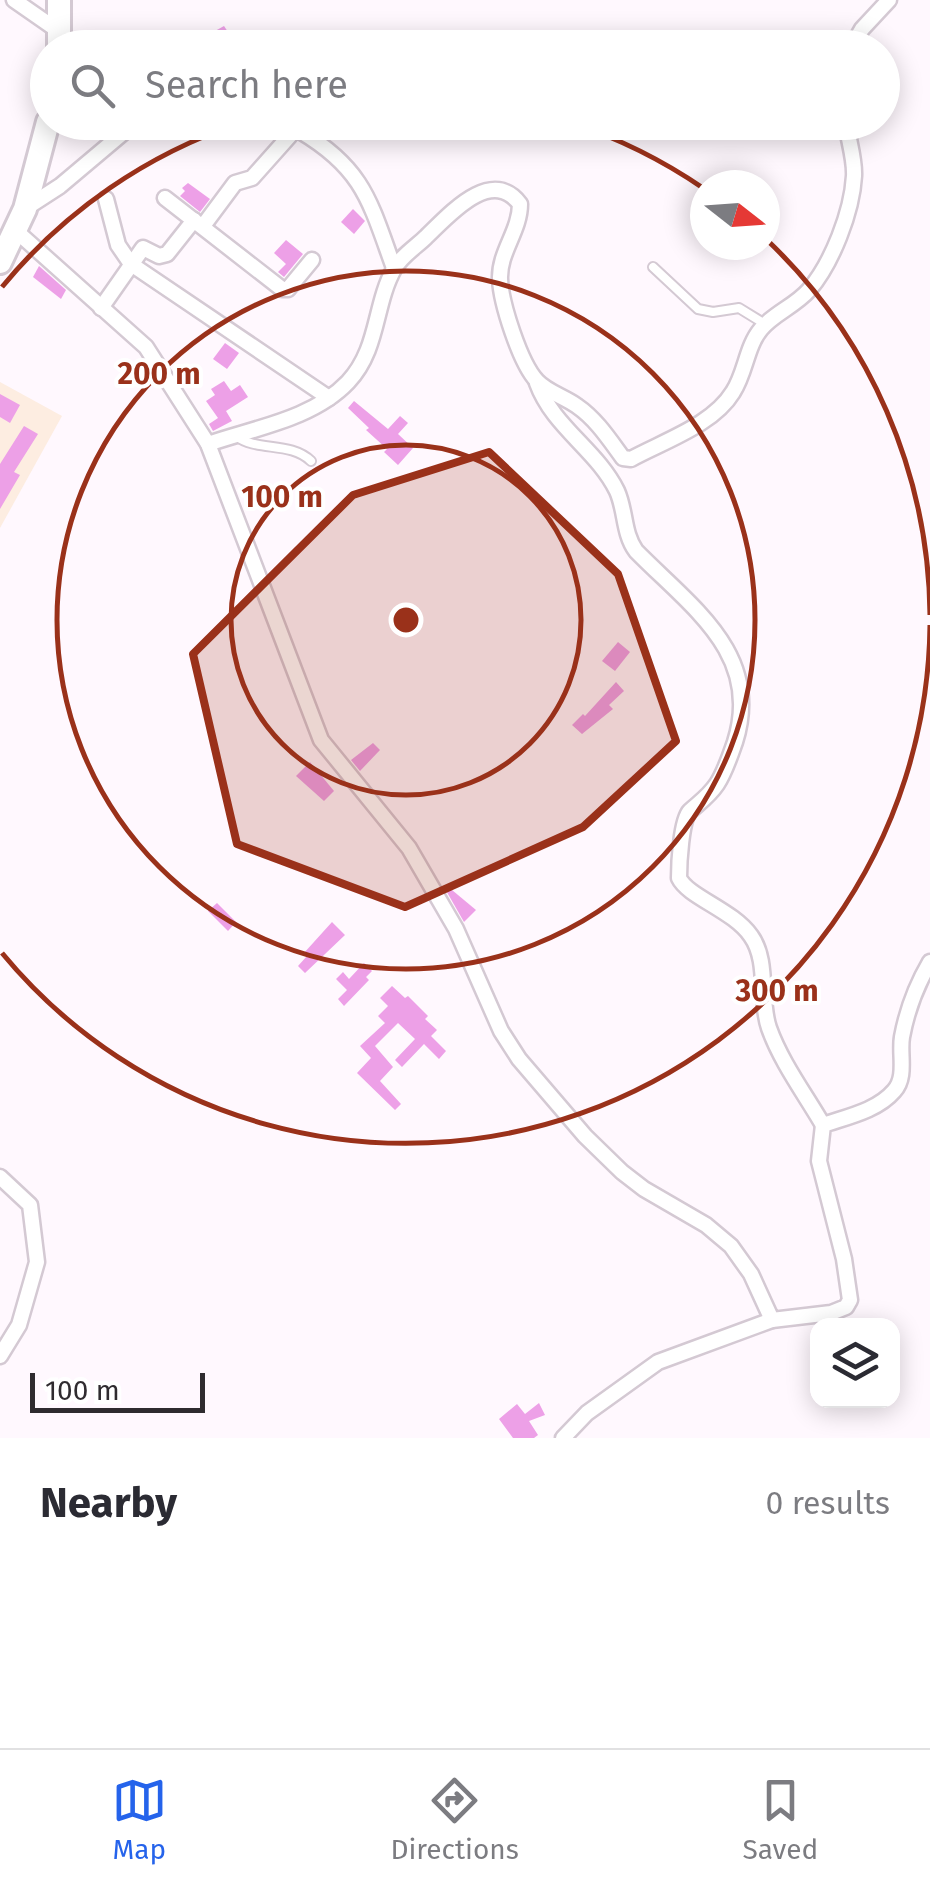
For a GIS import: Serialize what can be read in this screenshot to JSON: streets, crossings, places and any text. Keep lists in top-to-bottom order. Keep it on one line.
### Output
{"scale_bar":"100 m","north":"right","page":{"search":"Search here","scale":"100 m","heading":["Nearby","0 results"],"nav":["Map","Directions","Saved"]},"rings":["200 m","100 m","300 m"]}
